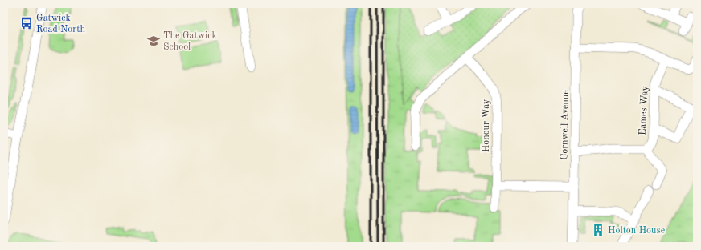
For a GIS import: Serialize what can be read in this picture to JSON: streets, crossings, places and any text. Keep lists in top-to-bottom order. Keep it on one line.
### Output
{"streets":{"street":["Eames Way","Cornwell Avenue","Honour Way"]},"crossings":[["Eames Way","Cornwell Avenue"]],"places":{"bus stop":["Gatwick Road North"],"school or university":["The Gatwick School"],"building":["Holton House"]}}
